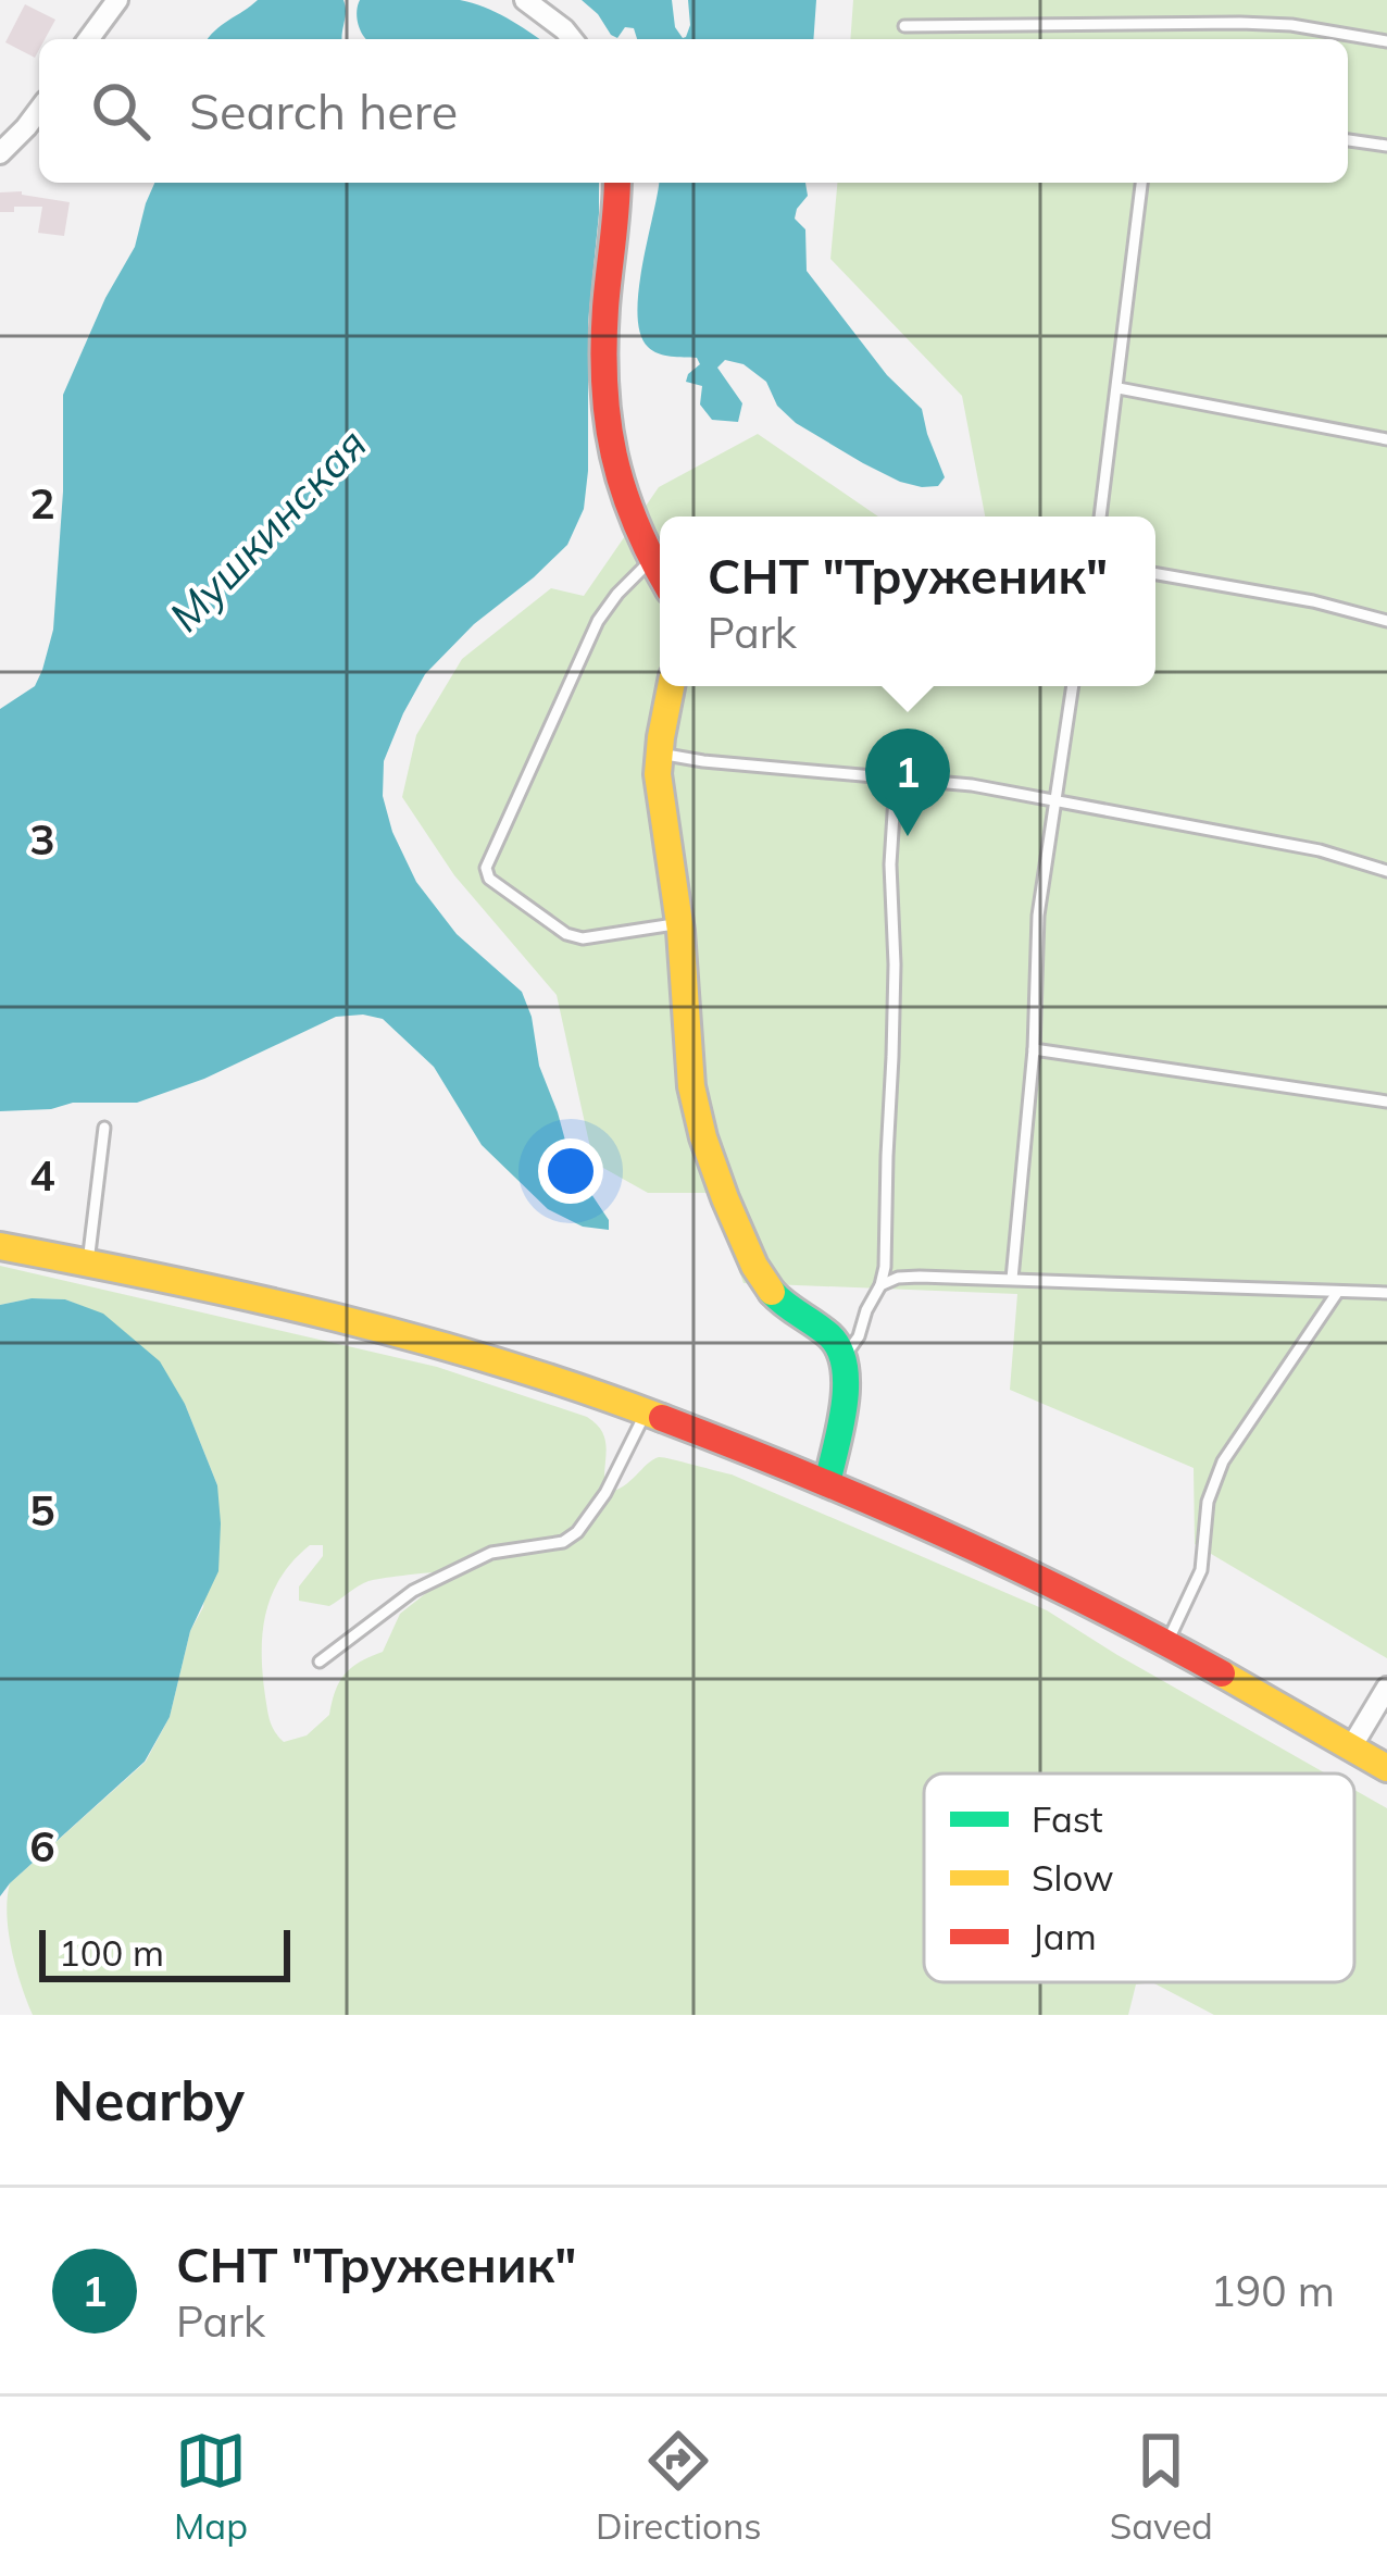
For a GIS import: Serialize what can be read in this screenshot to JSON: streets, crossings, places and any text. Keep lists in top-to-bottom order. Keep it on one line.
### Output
{"water":["Мушкинская"],"legend":["Fast","Slow","Jam"],"scale_bar":"100 m","page":{"search":"Search here","popup":["СНТ \"Труженик\"","Park"],"pins":"1","scale":"100 m","heading":"Nearby","list":[{"mark":"1","name":"СНТ \"Труженик\"","note":"Park","value":"190 m"}],"nav":["Map","Directions","Saved"]},"grid":{"rows":["2","3","4","5","6"]}}
